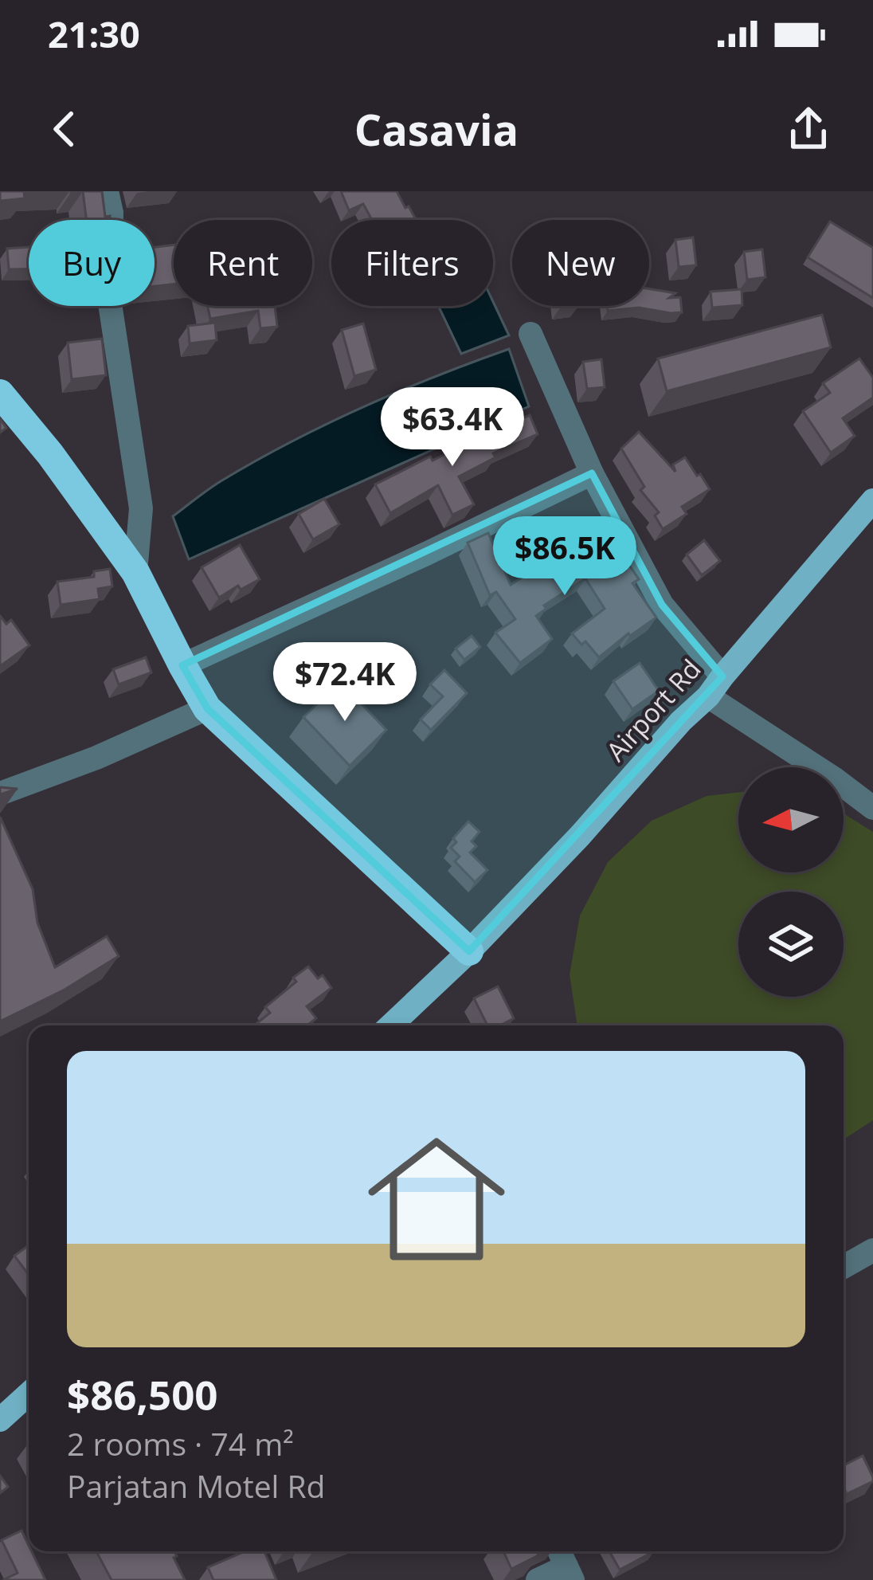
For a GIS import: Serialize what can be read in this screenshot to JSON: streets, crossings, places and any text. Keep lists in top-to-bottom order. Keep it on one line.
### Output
{"streets":{"main road":["Airport Rd"]},"north":"left","page":{"status":"21:30","header":"Casavia","chip":["Buy","Rent","Filters","New"],"price":["$63.4K","$86.5K","$72.4K"],"list":[{"name":"$86,500","note":"2 rooms · 74 m² · Parjatan Motel Rd"}]}}
